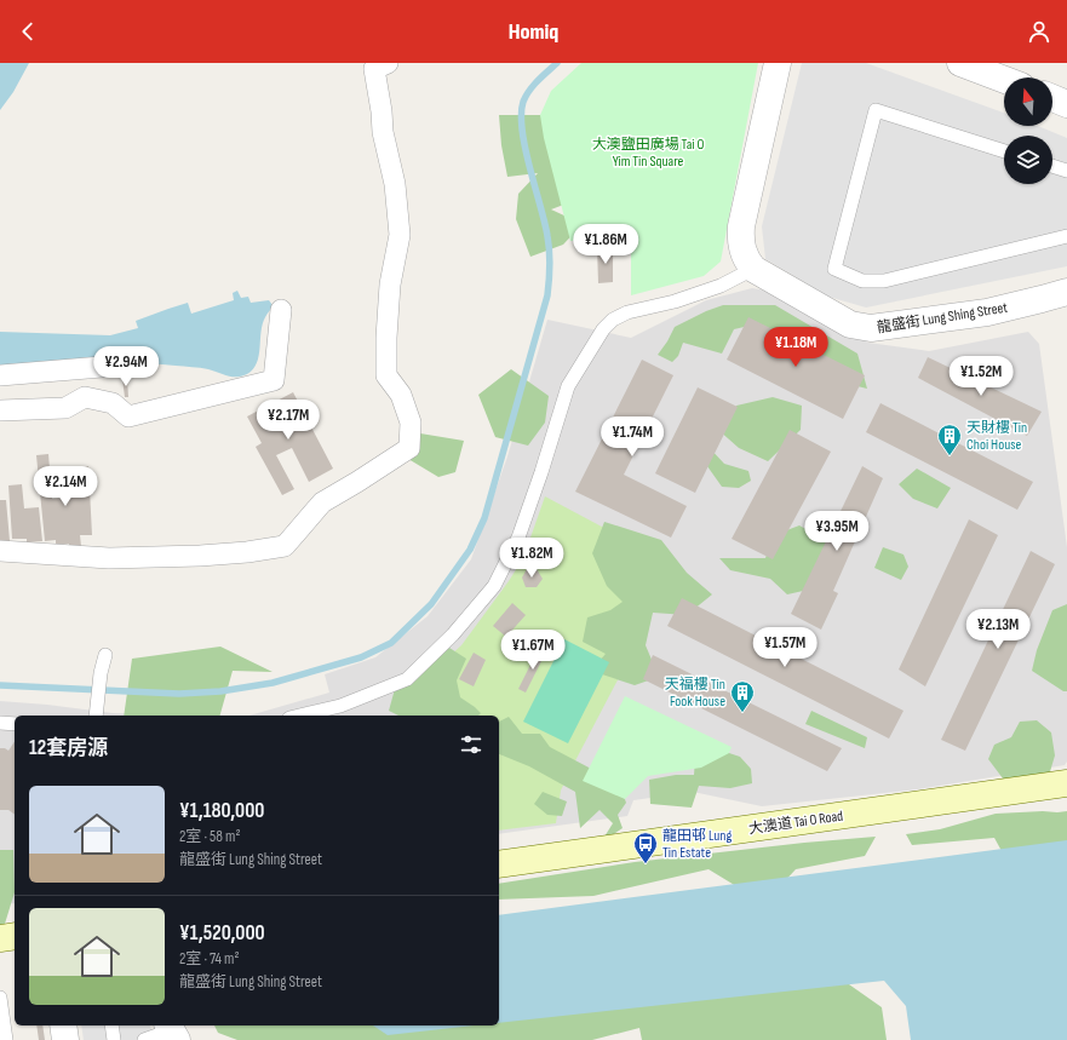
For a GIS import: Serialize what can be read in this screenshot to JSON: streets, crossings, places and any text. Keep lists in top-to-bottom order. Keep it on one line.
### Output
{"streets":{"main road":["大澳道 Tai O Road"],"street":["龍盛街 Lung Shing Street"]},"parks":["大澳鹽田廣場 Tai O Yim Tin Square"],"places":{"building":["天財樓 Tin Choi House","天福樓 Tin Fook House"],"bus stop":["龍田邨 Lung Tin Estate"]},"north":"top","page":{"header":"Homiq","price":["¥1.86M","¥1.18M","¥2.94M","¥1.52M","¥2.17M","¥1.74M","¥2.14M","¥3.95M","¥1.82M","¥2.13M","¥1.57M","¥1.67M"],"heading":"12套房源","list":[{"name":"¥1,180,000","note":"2室 · 58 m² · 龍盛街 Lung Shing Street"},{"name":"¥1,520,000","note":"2室 · 74 m² · 龍盛街 Lung Shing Street"}]}}
